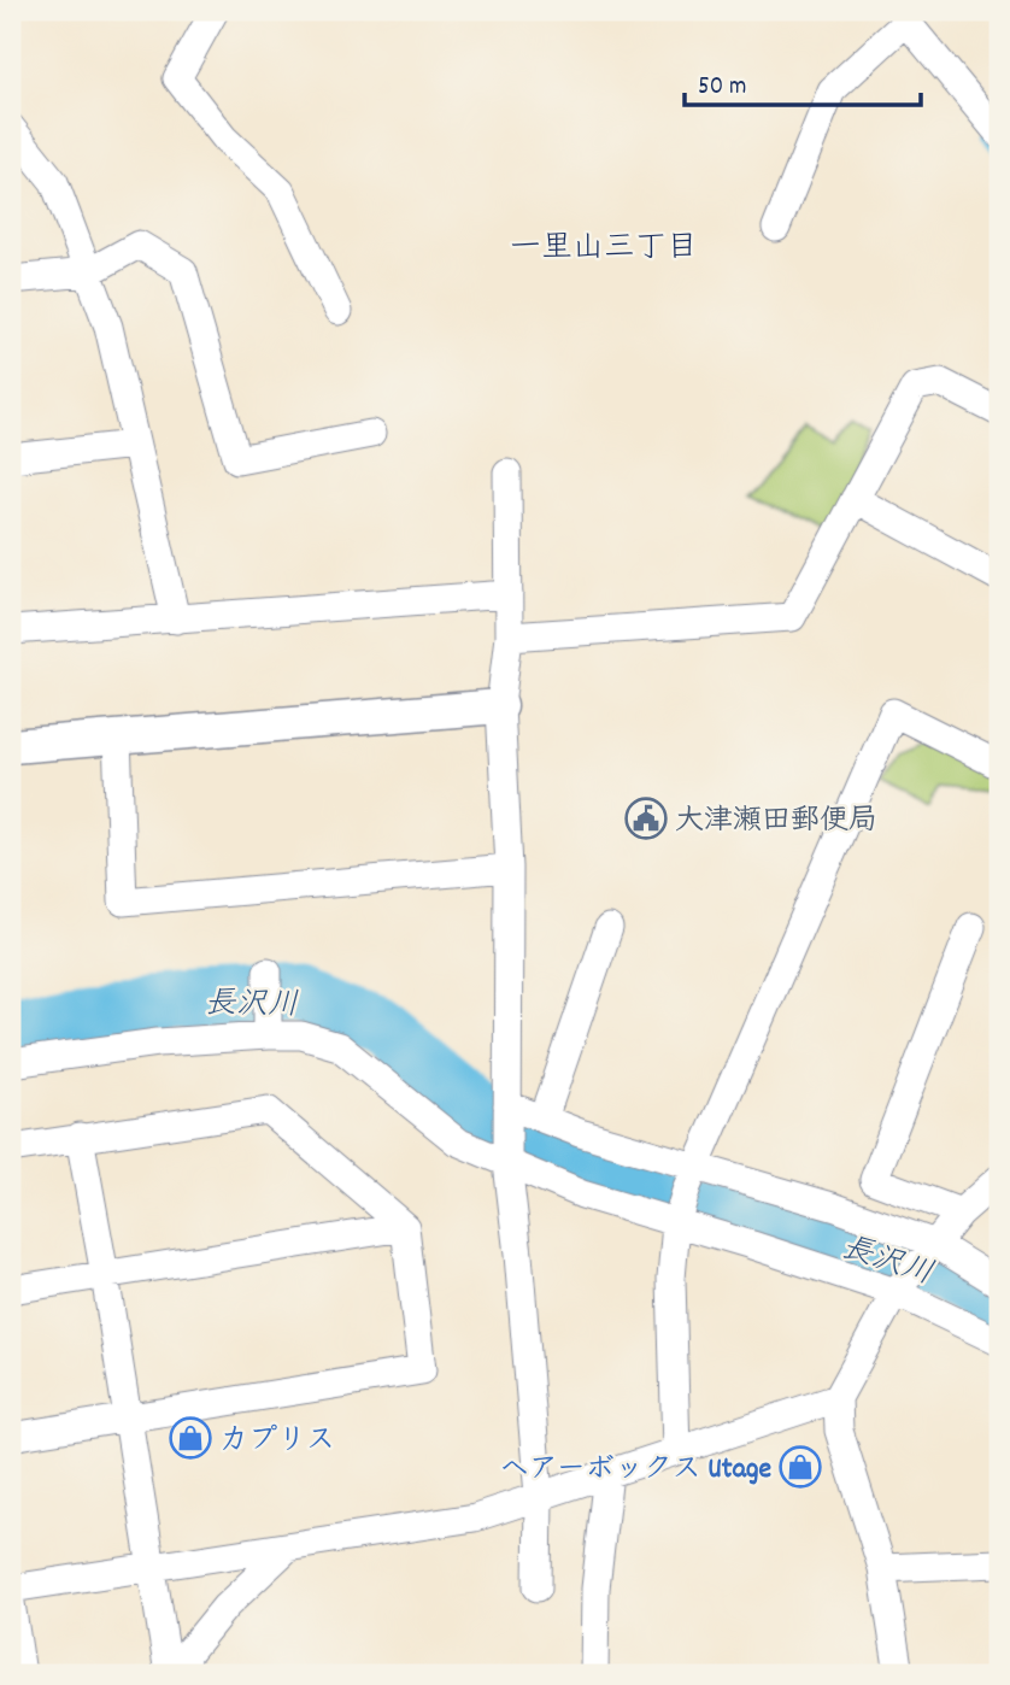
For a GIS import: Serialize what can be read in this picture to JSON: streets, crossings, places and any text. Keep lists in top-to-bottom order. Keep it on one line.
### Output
{"districts":["一里山三丁目"],"water":["長沢川"],"places":{"public building":["大津瀬田郵便局"],"shop":["カプリス","ヘアーボックス Utage"]},"scale_bar":"50 m"}
